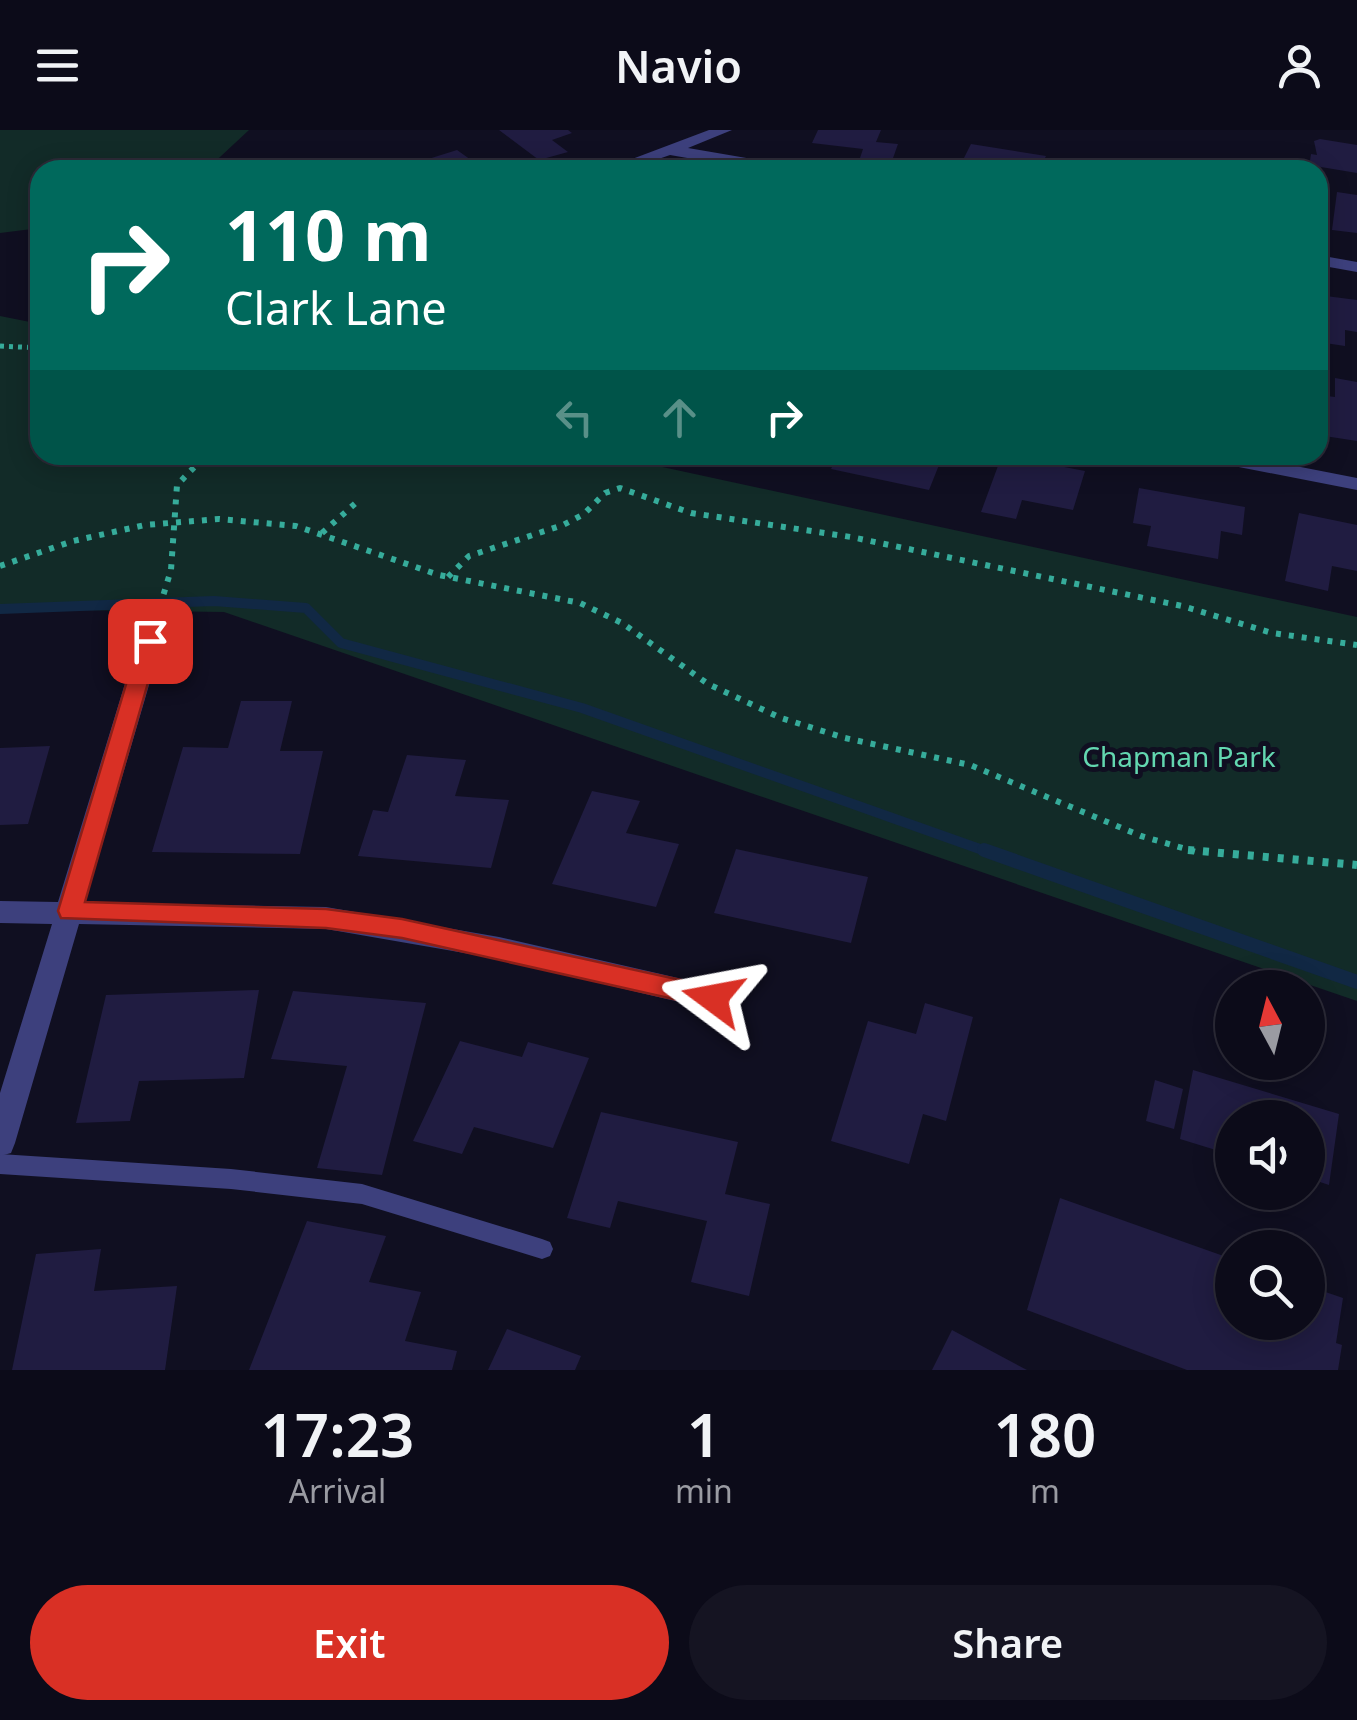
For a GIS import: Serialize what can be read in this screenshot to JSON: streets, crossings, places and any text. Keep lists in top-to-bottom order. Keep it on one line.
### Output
{"parks":["Chapman Park"],"north":"top","page":{"header":"Navio","turn":["110 m","Clark Lane"],"eta":["17:23","Arrival","1","min","180","m"],"buttons":["Exit","Share"]}}
